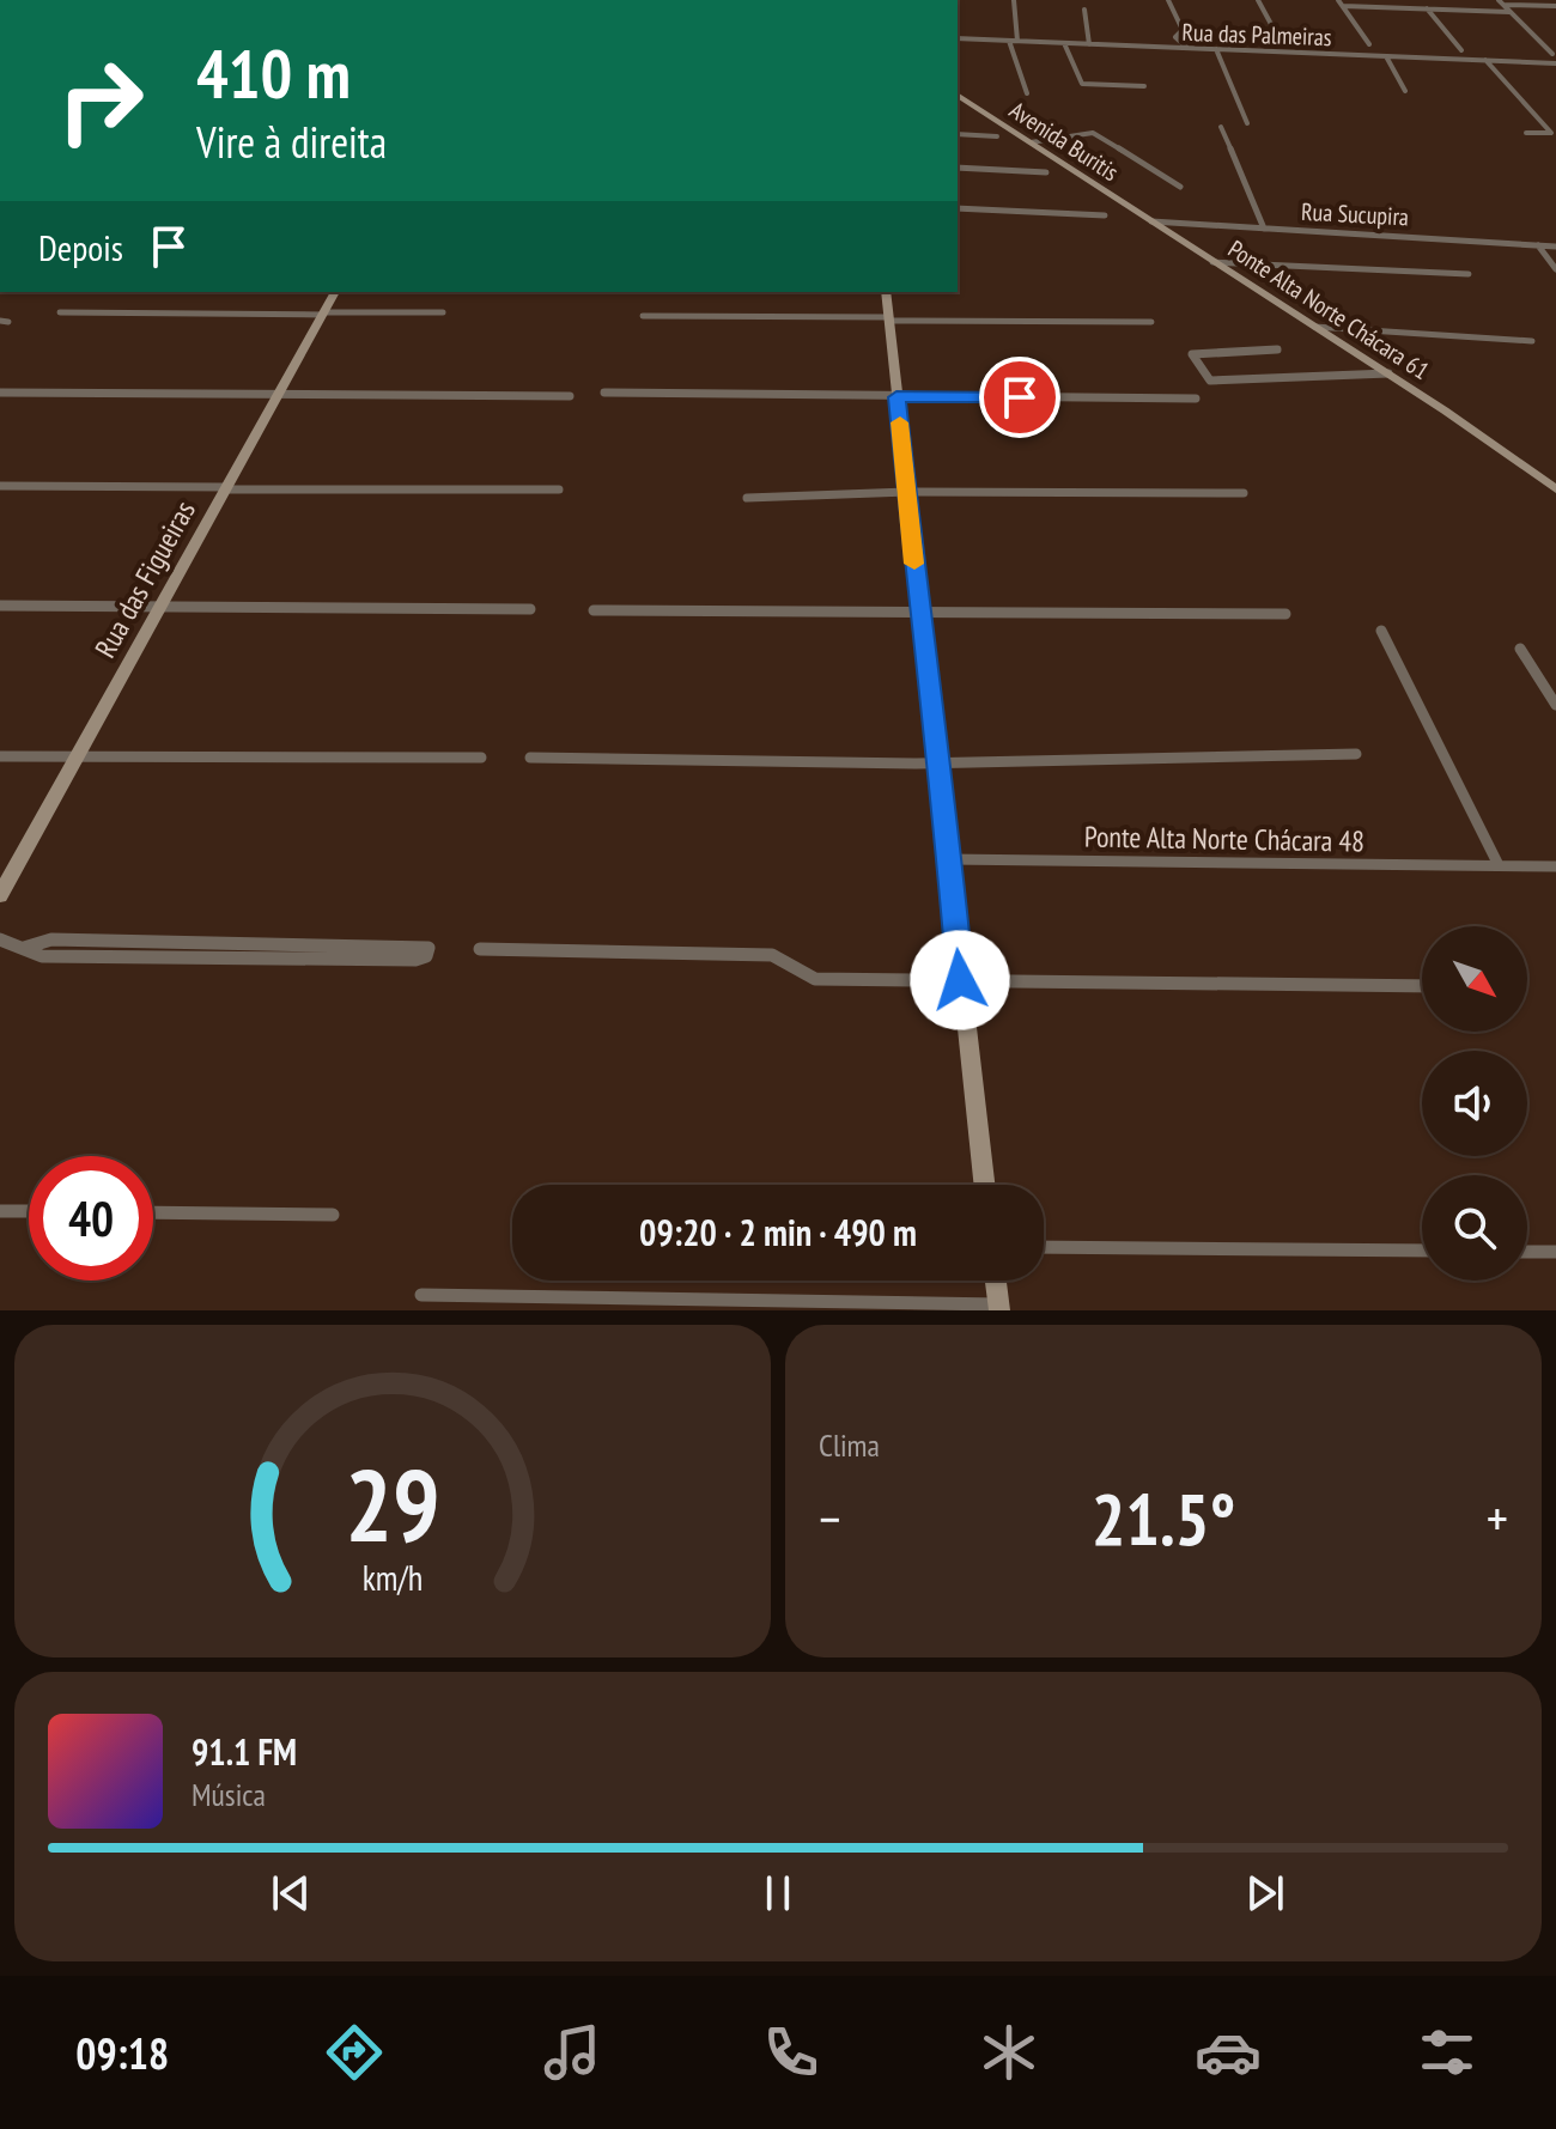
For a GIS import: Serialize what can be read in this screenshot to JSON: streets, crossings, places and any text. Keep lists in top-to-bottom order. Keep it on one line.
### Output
{"streets":{"street":["Rua das Palmeiras","Avenida Buritis","Rua Sucupira","Ponte Alta Norte Chácara 61","Rua das Figueiras","Ponte Alta Norte Chácara 48"]},"crossings":[["Avenida Buritis","Rua Sucupira"],["Avenida Buritis","Ponte Alta Norte Chácara 61"],["Rua Sucupira","Ponte Alta Norte Chácara 61"]],"north":"bottom right","page":{"turn":["410 m","Vire à direita"],"then":"Depois","limit":"40","trip":"09:20 · 2 min · 490 m","tile":"Clima","heat":["−","21.5°","+"],"song":["91.1 FM","Música"],"tabs":"09:18","gauge":["29","km/h"]}}
